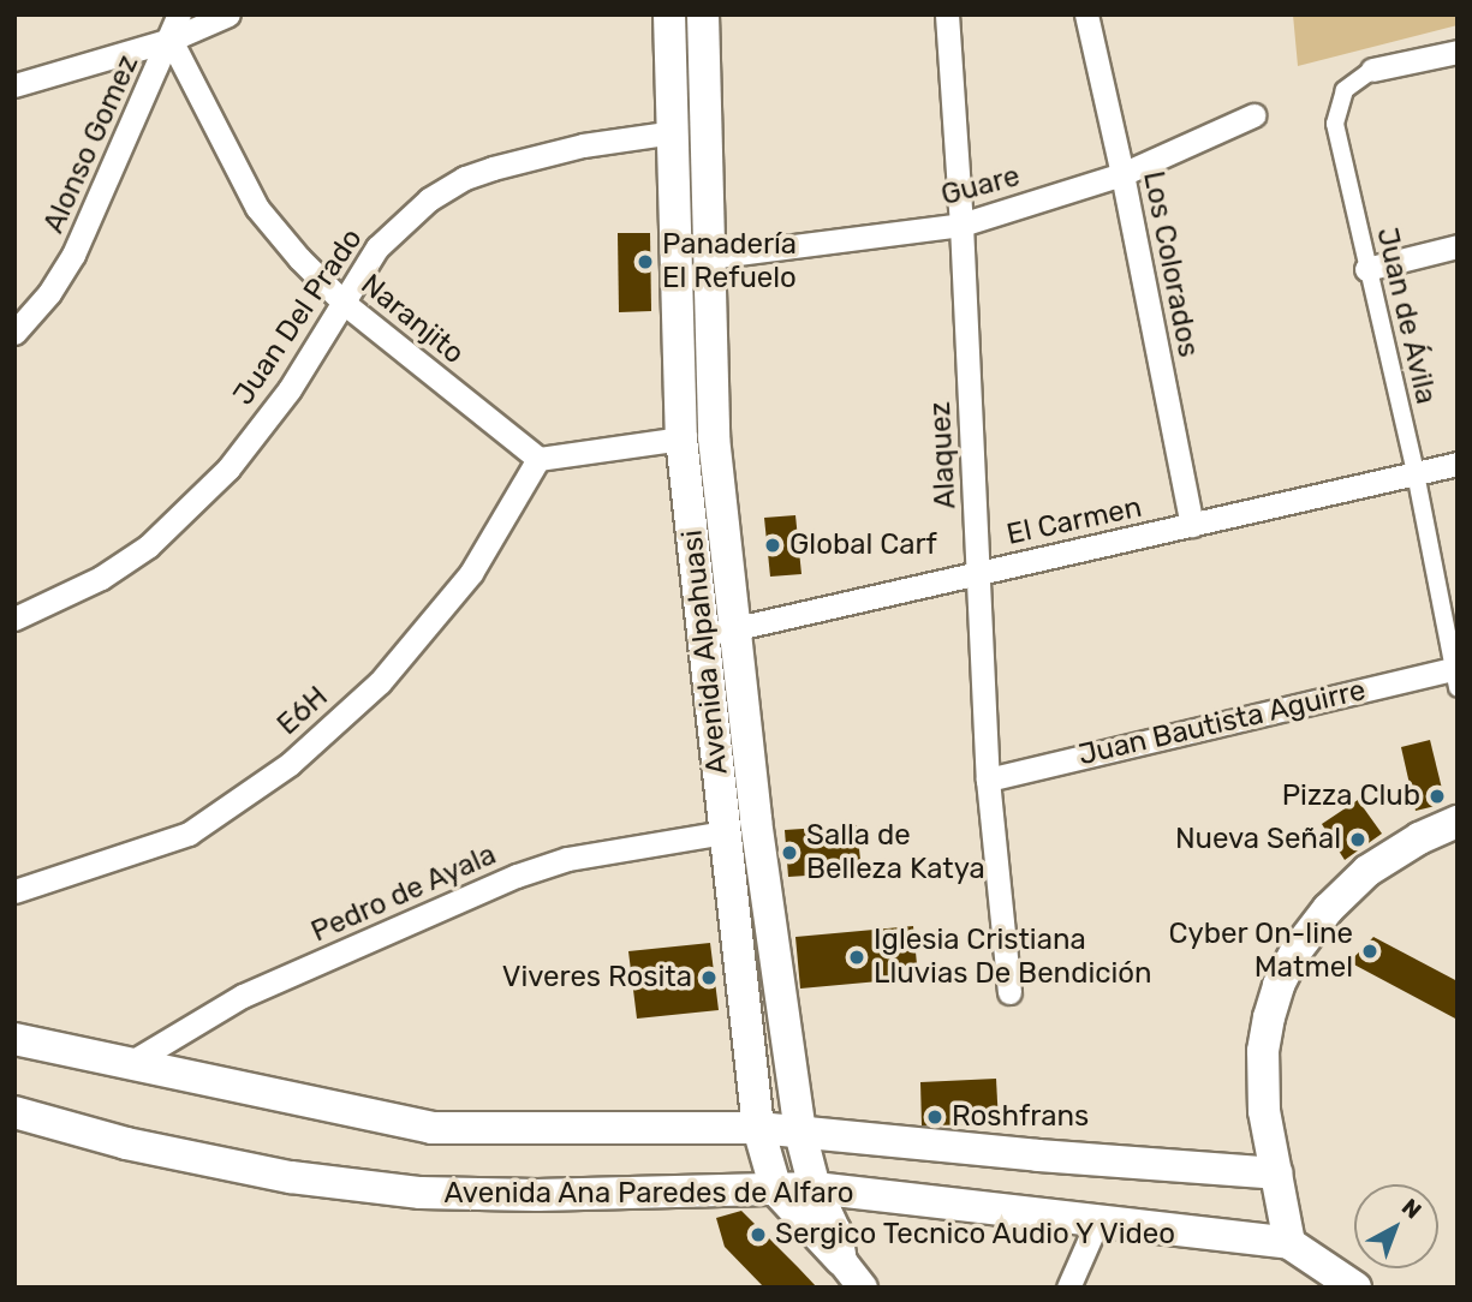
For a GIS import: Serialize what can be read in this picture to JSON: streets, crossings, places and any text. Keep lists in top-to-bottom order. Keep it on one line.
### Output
{"streets":{"main road":["Avenida Alpahuasi","Avenida Ana Paredes de Alfaro"],"street":["Alonso Gomez","Guare","Los Colorados","Juan de Ávila","Juan Del Prado","Naranjito","Alaquez","El Carmen","E6H","Juan Bautista Aguirre","Pedro de Ayala"]},"crossings":[["Alonso Gomez","Naranjito"],["Guare","Los Colorados"],["Guare","Alaquez"],["Guare","Avenida Alpahuasi"],["Los Colorados","El Carmen"],["Juan de Ávila","El Carmen"],["Juan de Ávila","Juan Bautista Aguirre"],["Juan Del Prado","Naranjito"],["Juan Del Prado","Avenida Alpahuasi"],["Naranjito","E6H"],["Alaquez","El Carmen"],["Alaquez","Juan Bautista Aguirre"],["El Carmen","Avenida Alpahuasi"],["Avenida Alpahuasi","Pedro de Ayala"],["Avenida Alpahuasi","Avenida Ana Paredes de Alfaro"],["Pedro de Ayala","Avenida Ana Paredes de Alfaro"]],"places":["Panadería El Refuelo","Global Carf","Pizza Club","Nueva Señal","Salla de Belleza Katya","Cyber On-line Matmel","Iglesia Cristiana Lluvias De Bendición","Viveres Rosita","Roshfrans","Sergico Tecnico Audio Y Video"],"north":"top right"}
